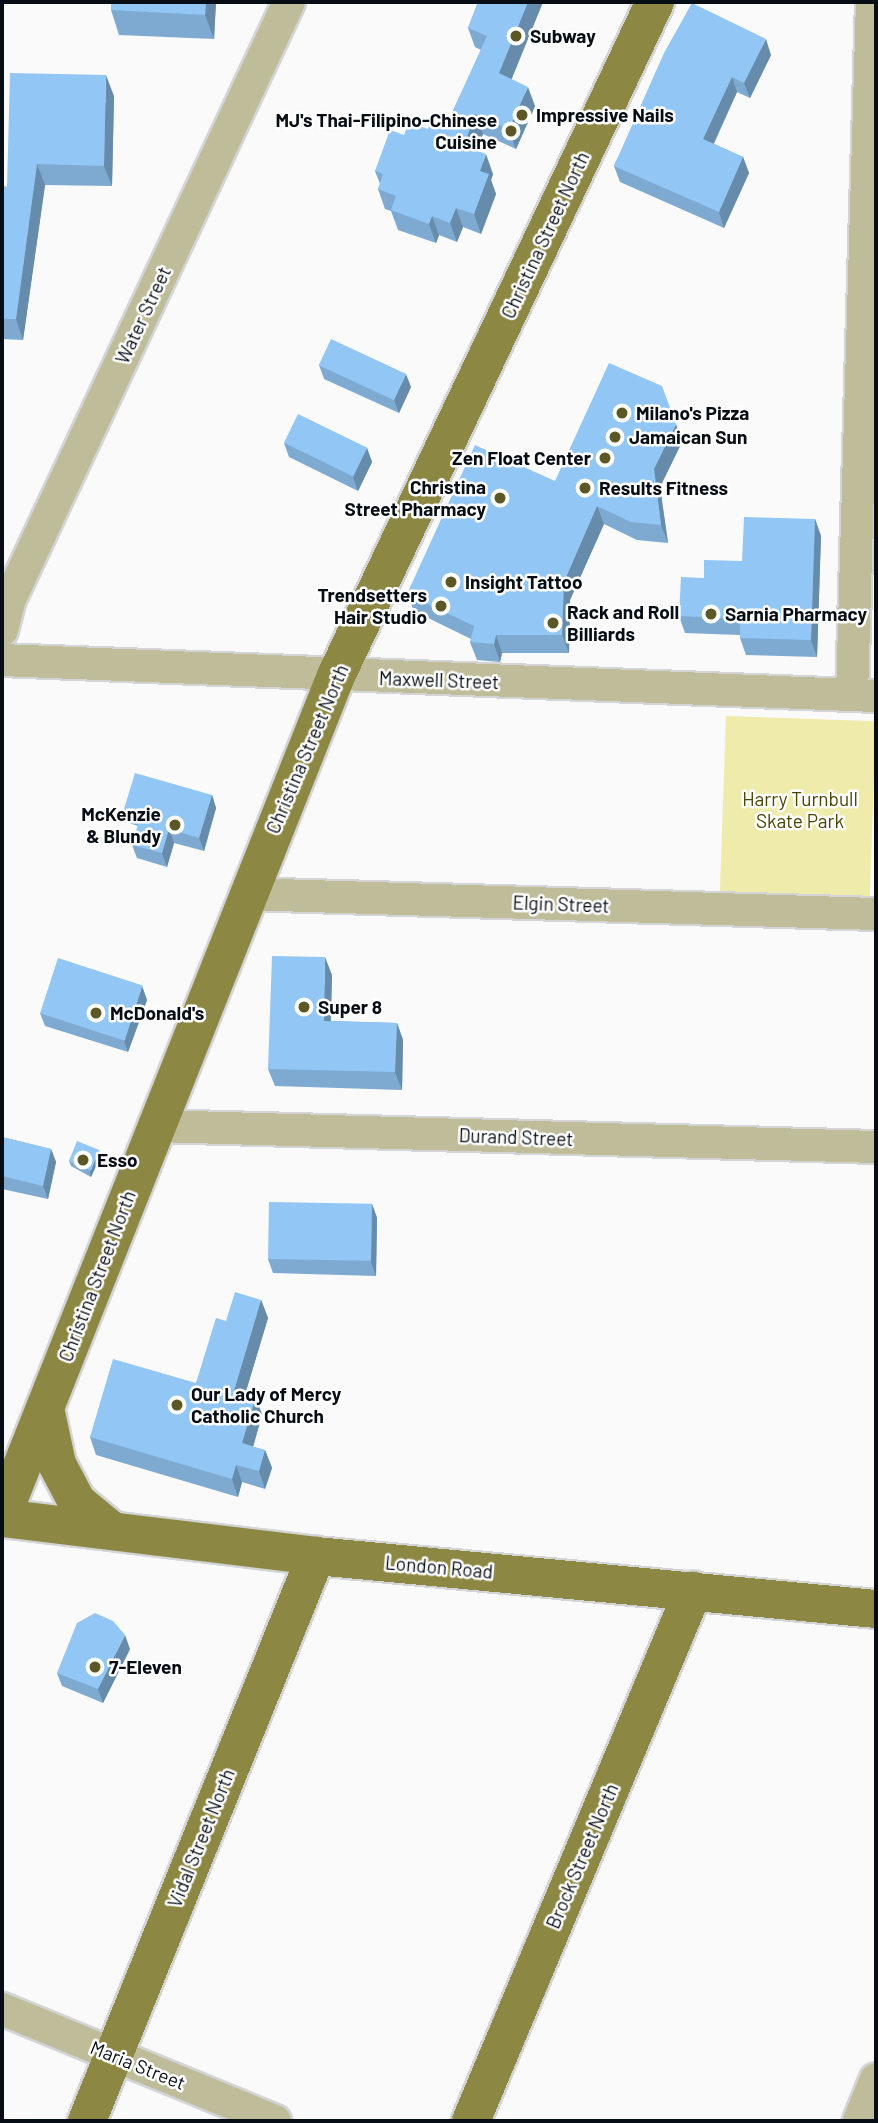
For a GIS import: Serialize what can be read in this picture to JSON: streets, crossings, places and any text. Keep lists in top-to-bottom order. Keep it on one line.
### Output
{"streets":{"main road":["Christina Street North","London Road","Vidal Street North","Brock Street North"],"street":["Water Street","Maxwell Street","Elgin Street","Durand Street","Maria Street"]},"crossings":[["Christina Street North","Maxwell Street"],["Christina Street North","Elgin Street"],["Christina Street North","Durand Street"],["Christina Street North","London Road"],["London Road","Vidal Street North"],["London Road","Brock Street North"],["Vidal Street North","Maria Street"]],"parks":["Harry Turnbull Skate Park"],"places":["Subway","Impressive Nails","MJ's Thai-Filipino-Chinese Cuisine","Milano's Pizza","Jamaican Sun","Zen Float Center","Results Fitness","Christina Street Pharmacy","Insight Tattoo","Trendsetters Hair Studio","Sarnia Pharmacy","Rack and Roll Billiards","McKenzie & Blundy","Super 8","McDonald's","Esso","Our Lady of Mercy Catholic Church","7-Eleven"]}
